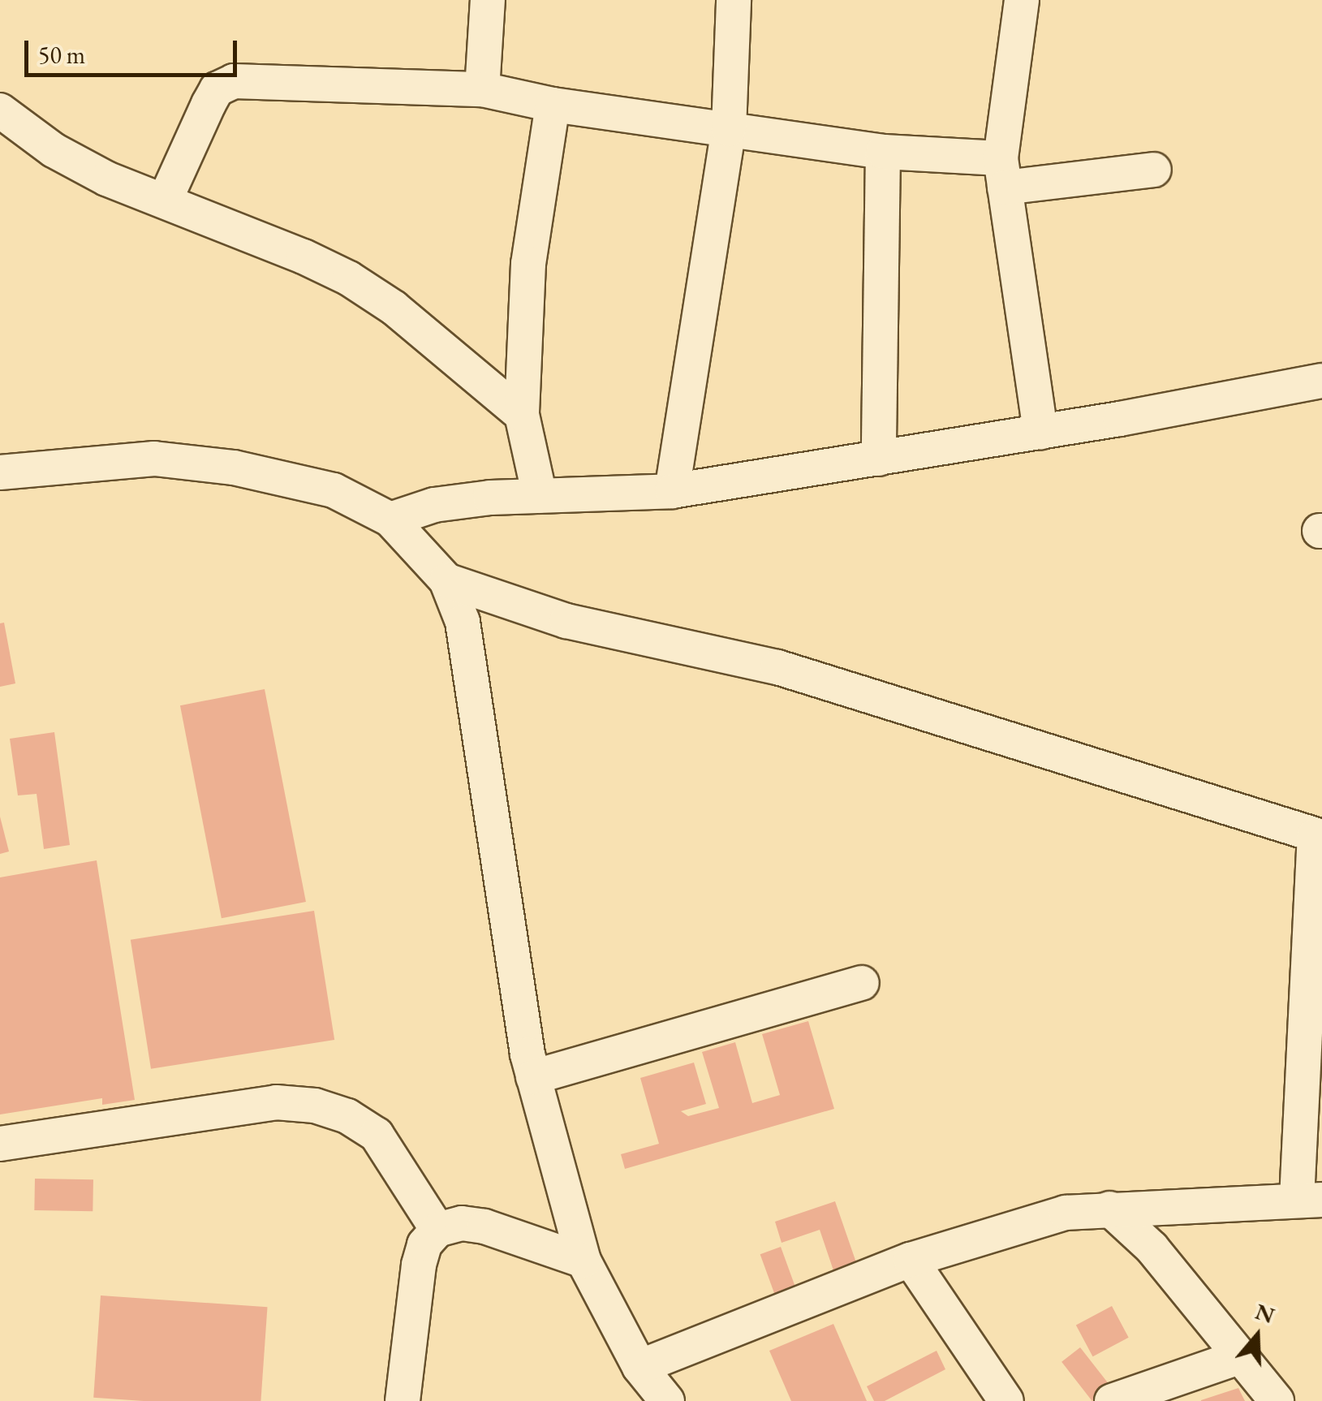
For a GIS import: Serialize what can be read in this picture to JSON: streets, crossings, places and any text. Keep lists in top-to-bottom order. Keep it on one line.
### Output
{"scale_bar":"50 m","north":"top"}
